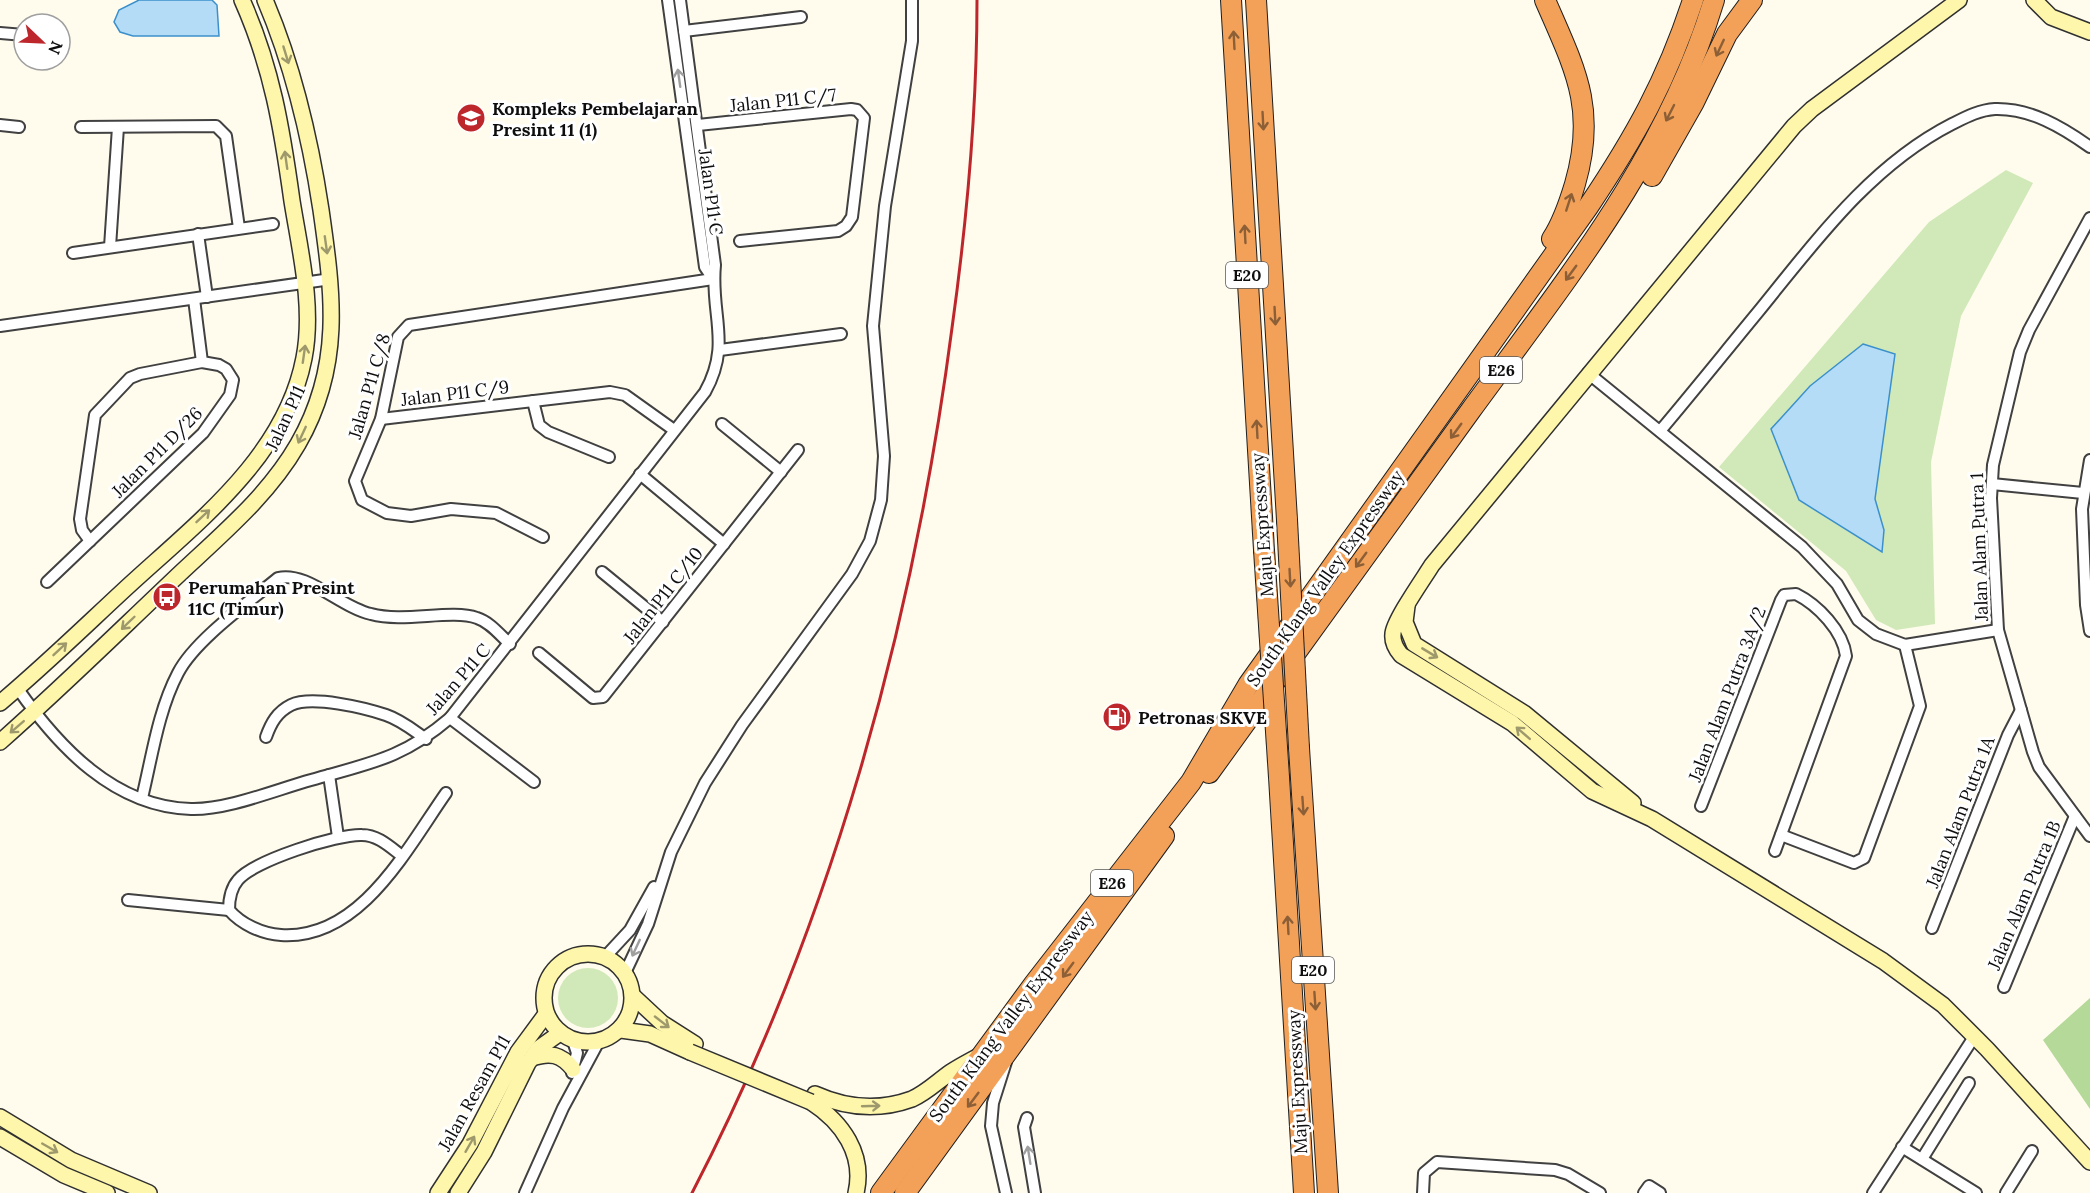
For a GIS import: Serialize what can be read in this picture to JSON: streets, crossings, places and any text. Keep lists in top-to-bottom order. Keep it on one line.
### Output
{"streets":{"highway":["E20","E26","Maju Expressway","South Klang Valley Expressway"],"main road":["Jalan P11","Jalan Resam P11"],"street":["Jalan P11 C/7","Jalan P11 C","Jalan P11 C/8","Jalan P11 C/9","Jalan P11 D/26","Jalan Alam Putra 1","Jalan P11 C/10","Jalan Alam Putra 3A/2","Jalan Alam Putra 1A","Jalan Alam Putra 1B"]},"crossings":[["Jalan P11 C/7","Jalan P11 C"],["Jalan P11 C","Jalan P11 C/8"],["Jalan P11 C","Jalan P11 C/9"],["Jalan P11 C","Jalan P11"],["Jalan P11 C/8","Jalan P11 C/9"],["Jalan Alam Putra 1","Jalan Alam Putra 1A"],["Jalan Alam Putra 1","Jalan Alam Putra 1B"]],"places":{"school or university":["Kompleks Pembelajaran Presint 11 (1)"],"bus stop":["Perumahan Presint 11C (Timur)"],"fuel station":["Petronas SKVE"]},"north":"bottom right"}
